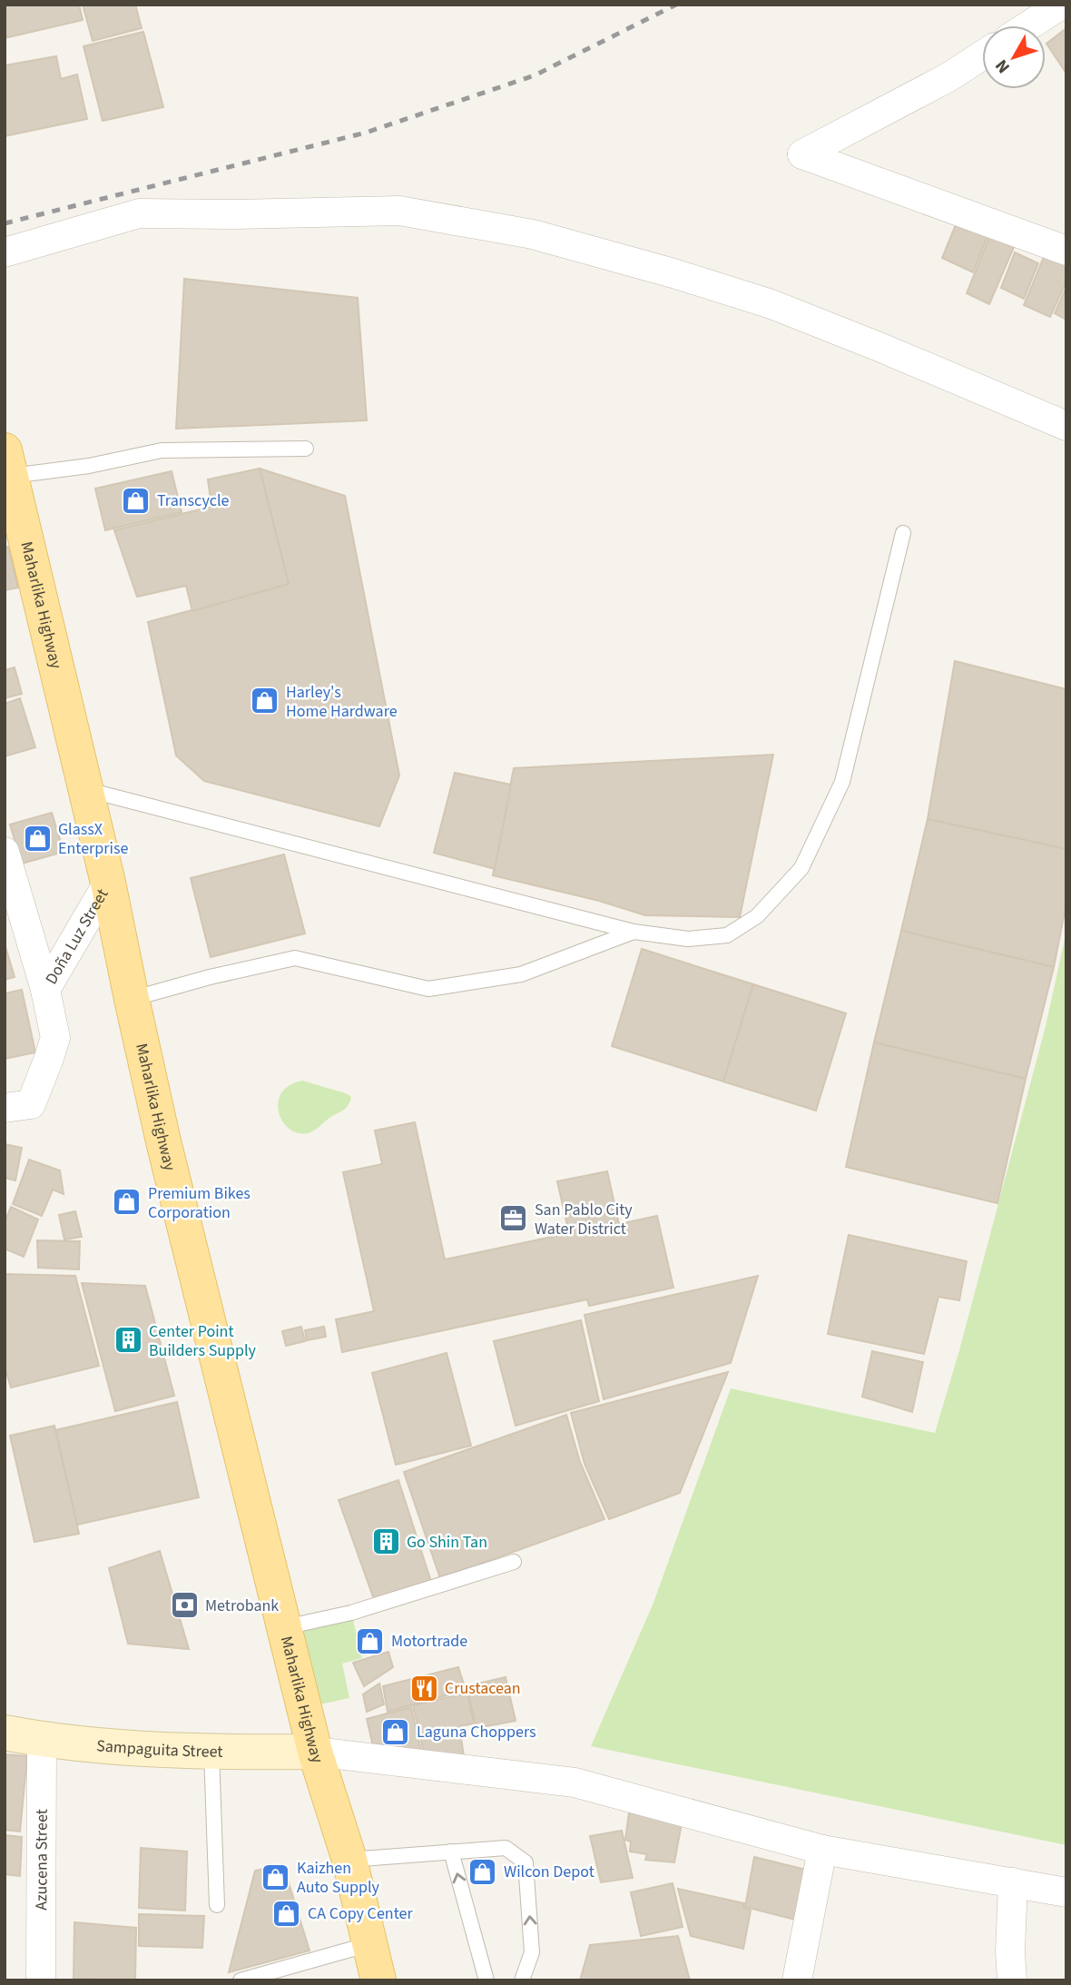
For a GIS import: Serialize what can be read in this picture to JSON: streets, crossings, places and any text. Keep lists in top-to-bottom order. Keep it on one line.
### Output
{"streets":{"main road":["Maharlika Highway"],"street":["Doña Luz Street","Sampaguita Street","Azucena Street"]},"crossings":[["Maharlika Highway","Doña Luz Street"],["Maharlika Highway","Sampaguita Street"],["Sampaguita Street","Azucena Street"]],"places":{"shop":["Transcycle","Harley's Home Hardware","GlassX Enterprise","Premium Bikes Corporation","Motortrade","Laguna Choppers","Wilcon Depot","Kaizhen Auto Supply","CA Copy Center"],"office":["San Pablo City Water District"],"building":["Center Point Builders Supply","Go Shin Tan"],"bank":["Metrobank"],"restaurant":["Crustacean"]},"north":"bottom left"}
